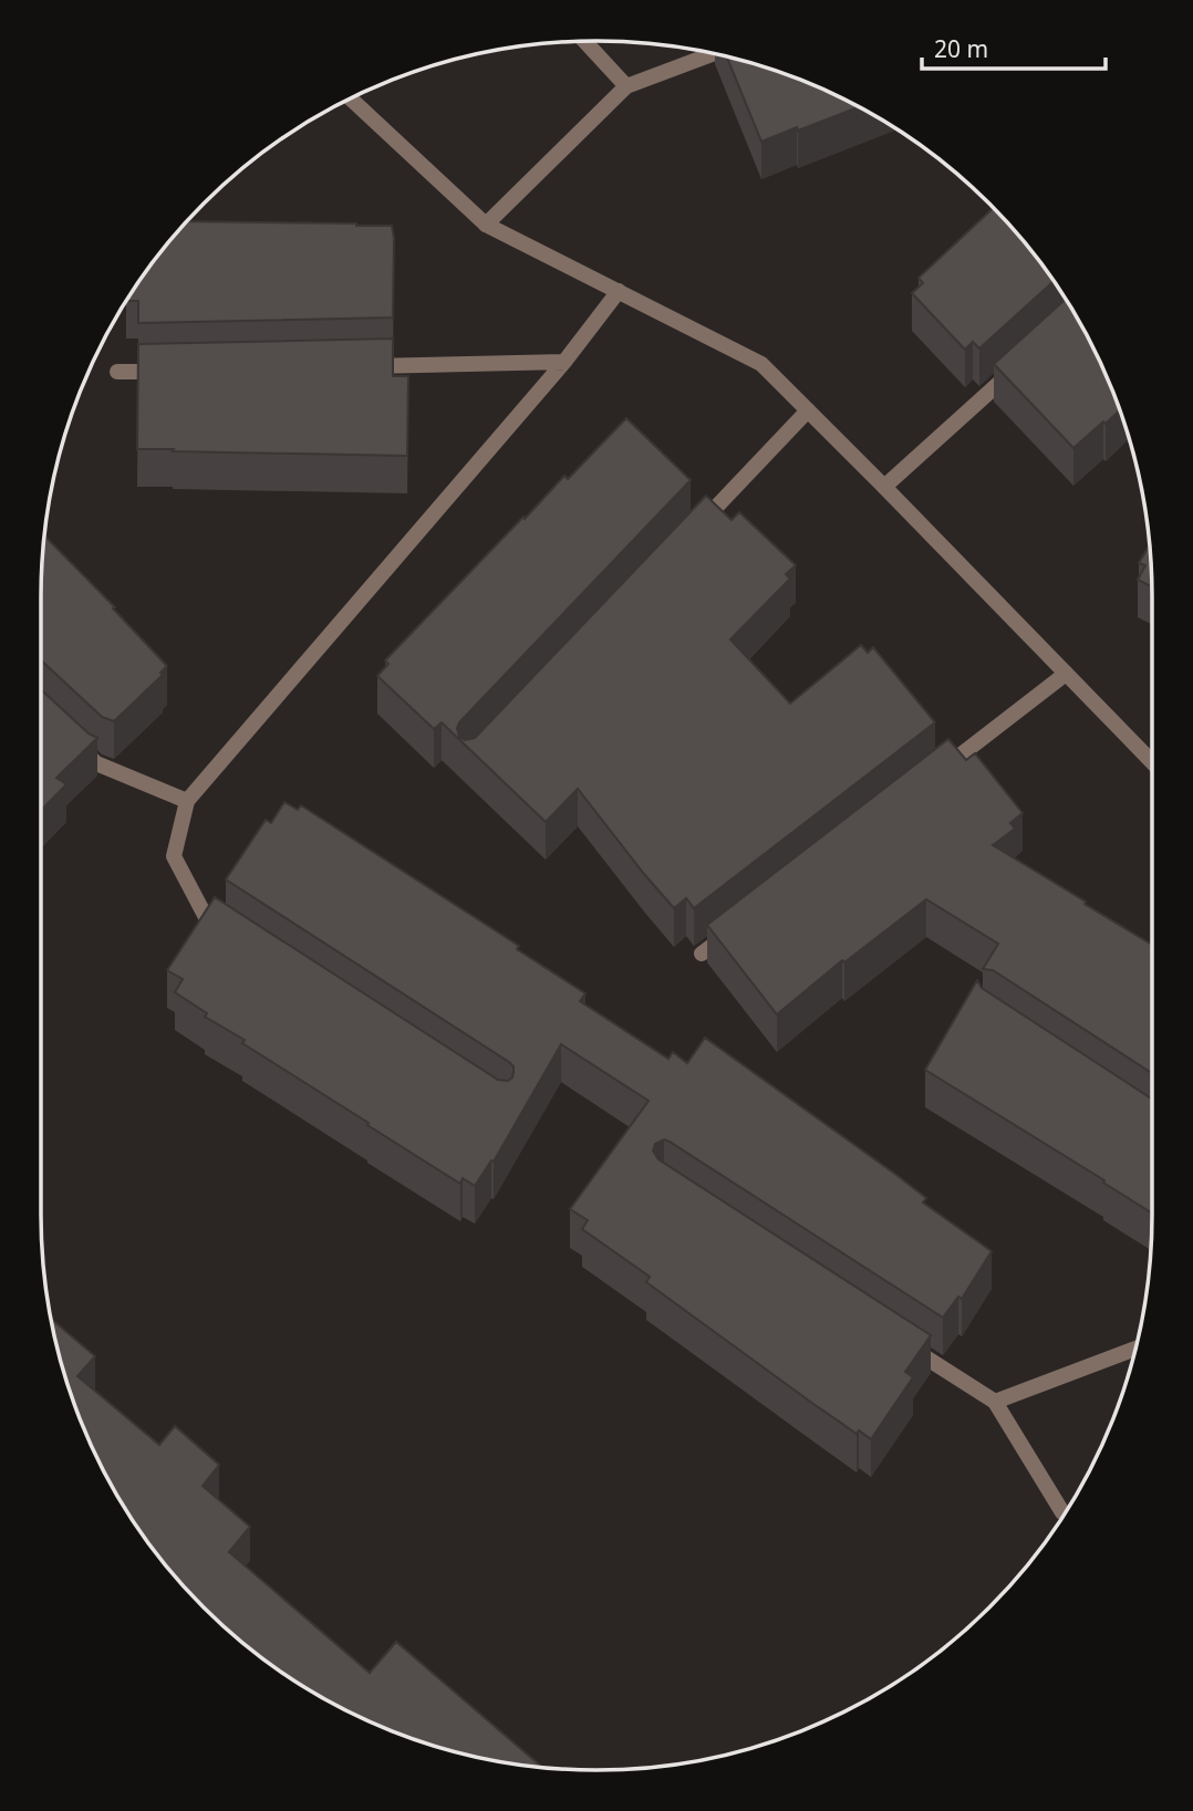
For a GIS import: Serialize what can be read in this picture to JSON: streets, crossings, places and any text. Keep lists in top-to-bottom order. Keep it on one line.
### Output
{"scale_bar":"20 m"}
